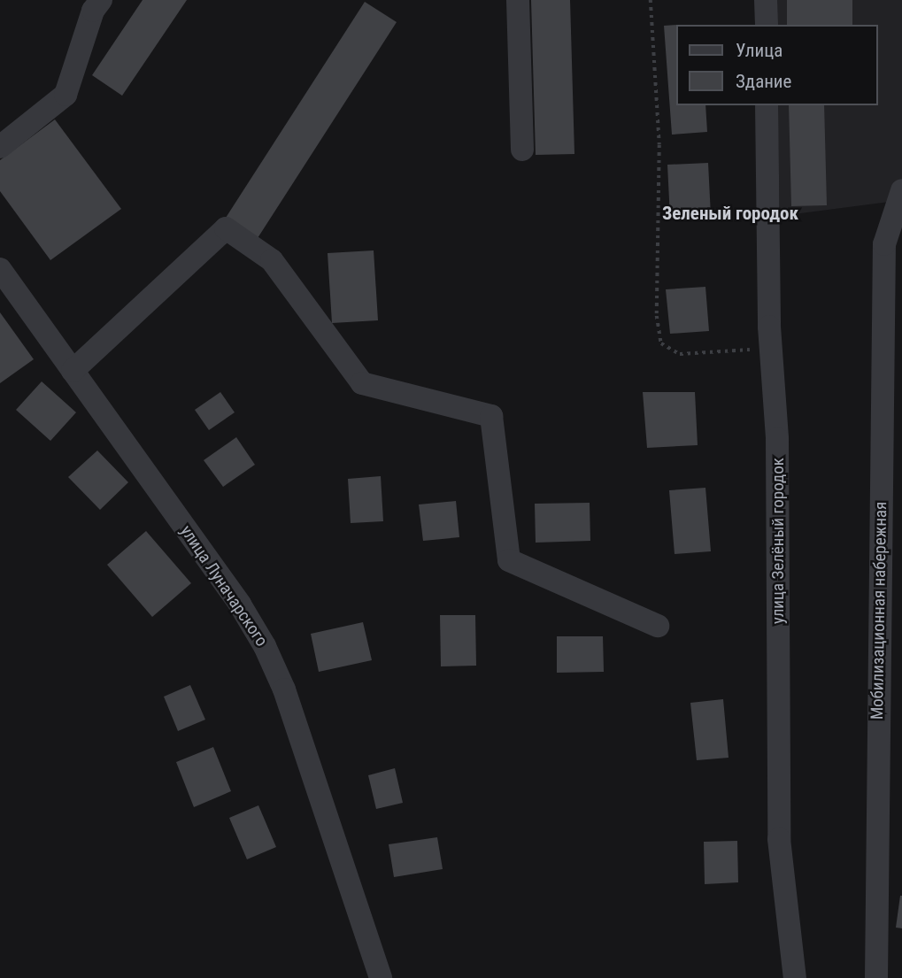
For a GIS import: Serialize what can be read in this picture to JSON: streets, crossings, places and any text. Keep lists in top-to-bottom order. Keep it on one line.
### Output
{"streets":{"street":["улица Зелёный городок","улица Луначарского","Мобилизационная набережная"]},"districts":["Зеленый городок"],"legend":["Улица","Здание"]}
